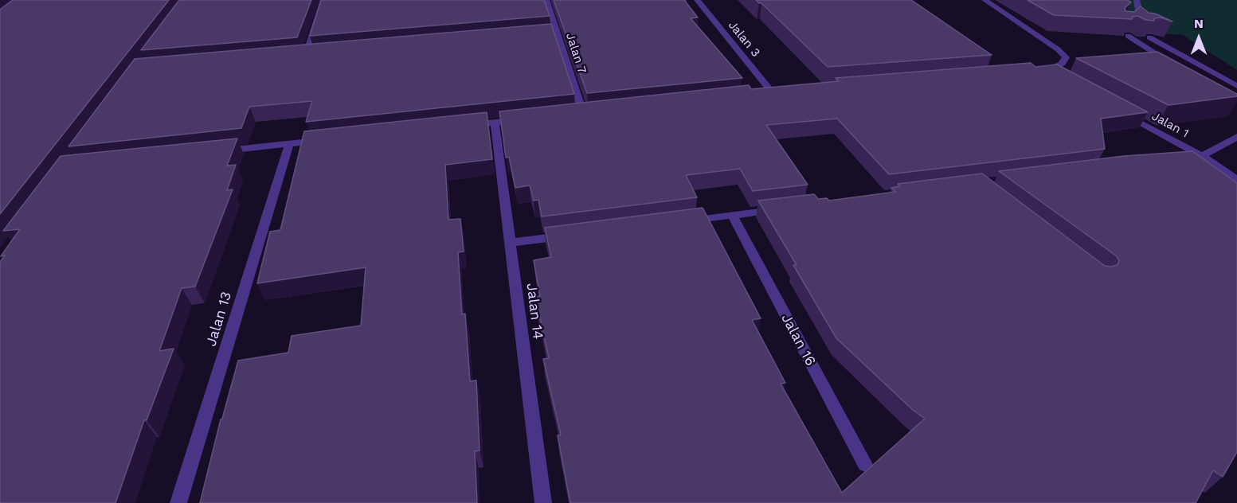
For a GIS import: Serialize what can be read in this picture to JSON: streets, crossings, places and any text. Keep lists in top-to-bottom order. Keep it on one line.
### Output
{"streets":{"street":["Jalan 3","Jalan 7","Jalan 1","Jalan 14","Jalan 13","Jalan 16"]},"north":"top"}
